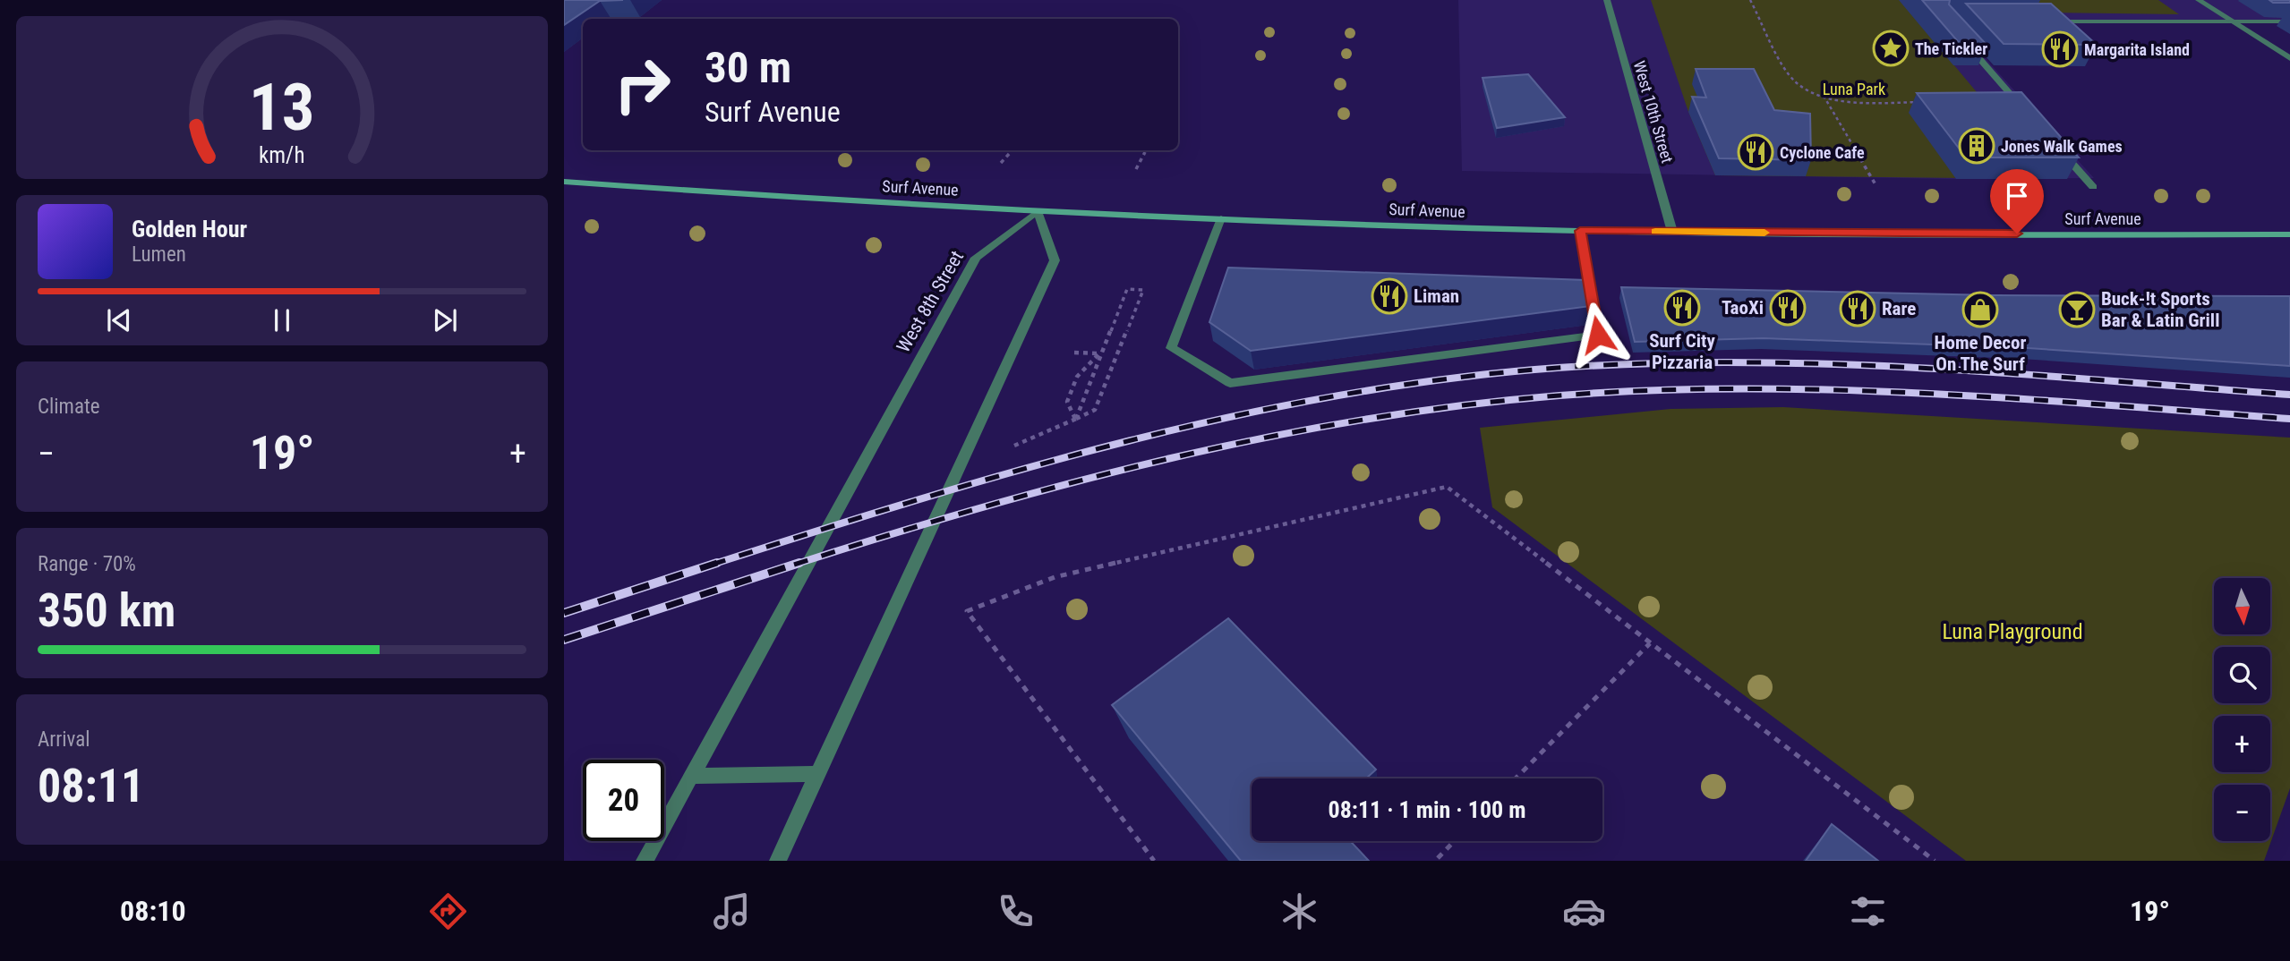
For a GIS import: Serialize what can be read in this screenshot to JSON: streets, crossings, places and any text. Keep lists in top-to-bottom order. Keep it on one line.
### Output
{"streets":{"main road":["Surf Avenue"],"street":["West 10th Street","West 8th Street"]},"crossings":[["West 10th Street","Surf Avenue"],["Surf Avenue","West 8th Street"]],"parks":["Luna Park","Luna Playground"],"places":{"place":["The Tickler"],"restaurant":["Margarita Island","Cyclone Cafe","Liman","Surf City Pizzaria","TaoXi","Rare"],"building":["Jones Walk Games"],"shop":["Home Decor On The Surf"],"bar":["Buck-!t Sports Bar & Latin Grill"]},"north":"bottom","page":{"turn":["30 m","Surf Avenue"],"song":["Golden Hour","Lumen"],"tile":["Climate",["Range · 70%","350 km"],["Arrival","08:11"]],"heat":["−","19°","+"],"map_buttons":["+","−"],"limit":"20","trip":"08:11 · 1 min · 100 m","tabs":["08:10","19°"],"gauge":["13","km/h"]}}
